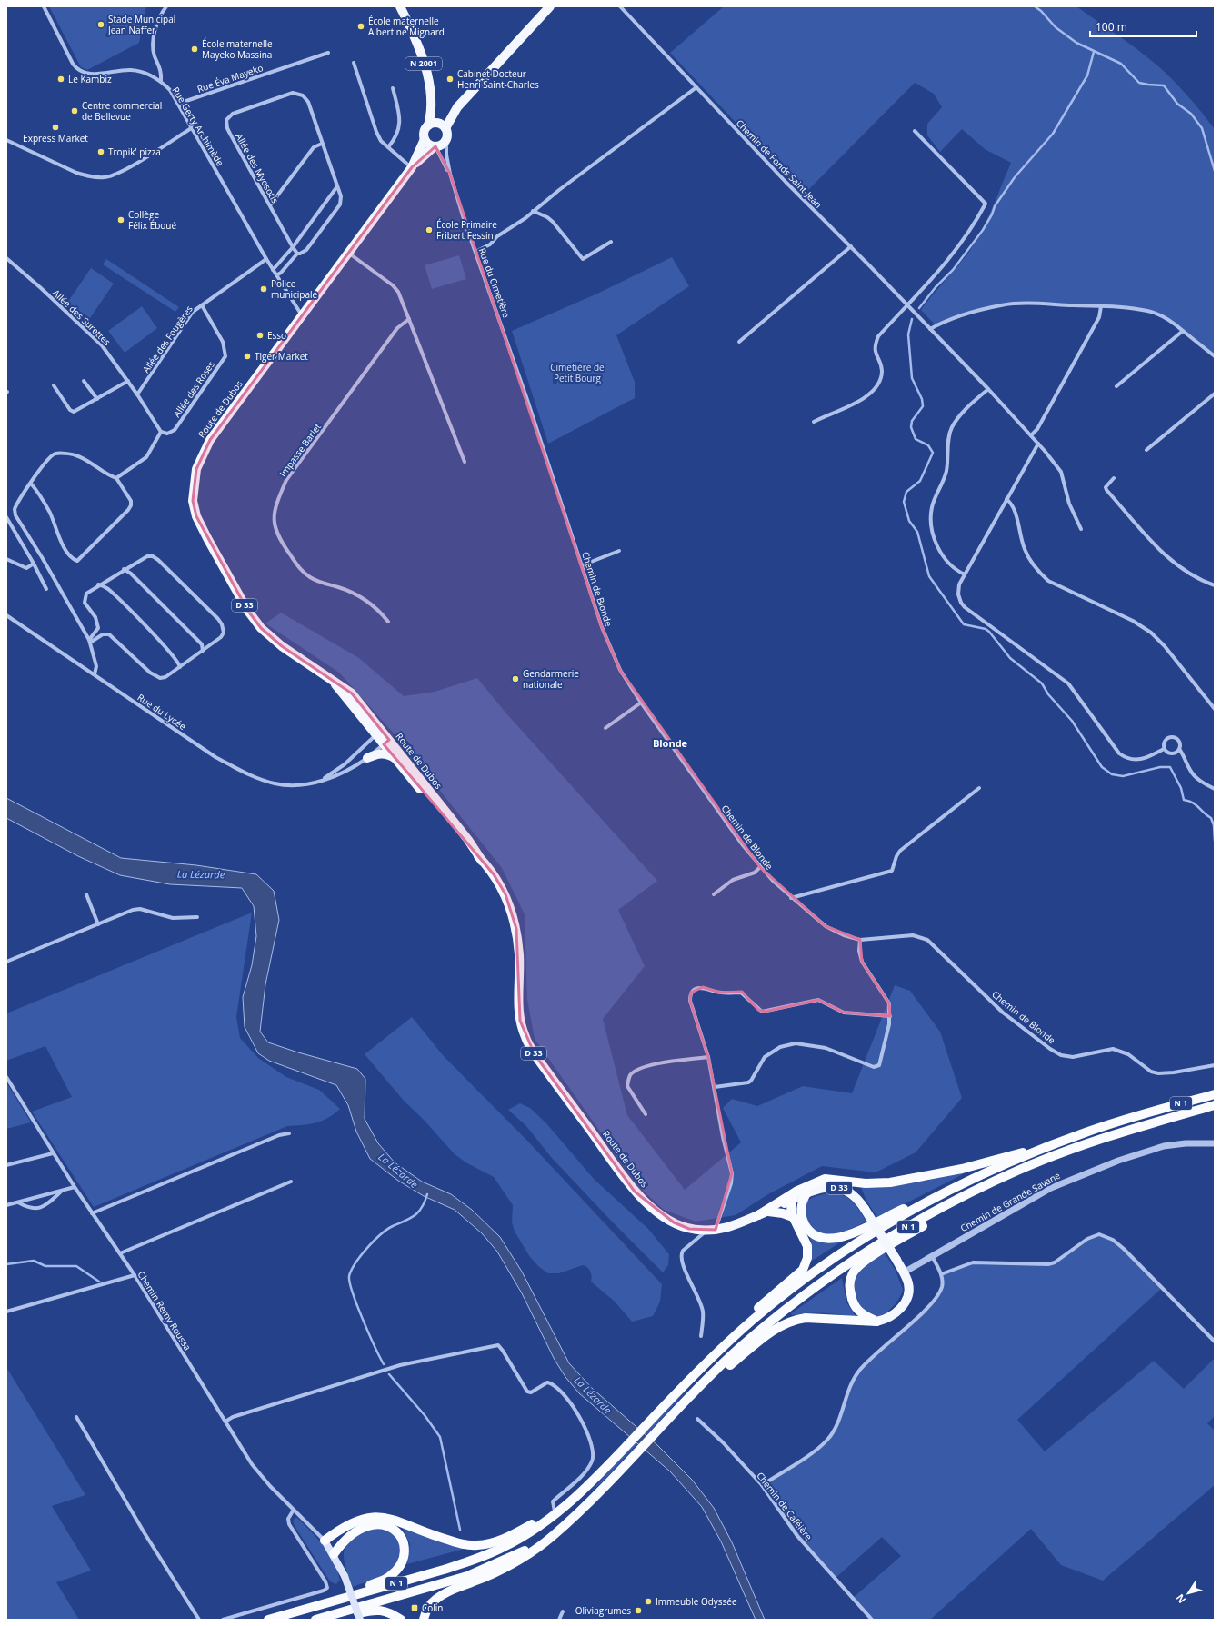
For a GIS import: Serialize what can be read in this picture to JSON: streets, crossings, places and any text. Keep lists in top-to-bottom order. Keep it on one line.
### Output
{"streets":{"highway":["N 1"],"main road":["N 2001","Route de Dubos","D 33"],"street":["Rue Éva Mayeko","Rue Gerty Archimède","Chemin de Fonds Saint-Jean","Allée des Myosotis","Rue du Cimetière","Allée des Surettes","Allée des Fougères","Allée des Roses","Impasse Barlet","Chemin de Blonde","Rue du Lycée","Chemin de Grande Savane","Chemin Remy Roussa","Chemin de Caféière"]},"crossings":[["N 2001","Rue du Cimetière"],["N 2001","Route de Dubos"],["Rue Éva Mayeko","Rue Gerty Archimède"],["Rue Gerty Archimède","Allée des Myosotis"],["Rue Gerty Archimède","Allée des Fougères"],["Rue Gerty Archimède","Route de Dubos"],["Rue du Cimetière","Route de Dubos"],["Rue du Cimetière","Chemin de Blonde"],["Allée des Surettes","Allée des Fougères"],["Allée des Fougères","Allée des Roses"],["Route de Dubos","Rue du Lycée"],["Route de Dubos","Chemin de Grande Savane"]],"districts":["Blonde"],"water":["La Lézarde"],"parks":["Cimetière de Petit Bourg"],"places":{"other":["Stade Municipal Jean Naffer","École maternelle Albertine Mignard","École maternelle Mayeko Massina","Le Kambiz","Cabinet Docteur Henri Saint-Charles","Centre commercial de Bellevue","Express Market","Tropik' pizza","Collège Félix Éboué","École Primaire Fribert Fessin","Police municipale","Esso","Tiger Market","Gendarmerie nationale","Immeuble Odyssée","Oliviagrumes"],"transit":["Colin"]},"scale_bar":"100 m","north":"bottom left"}
